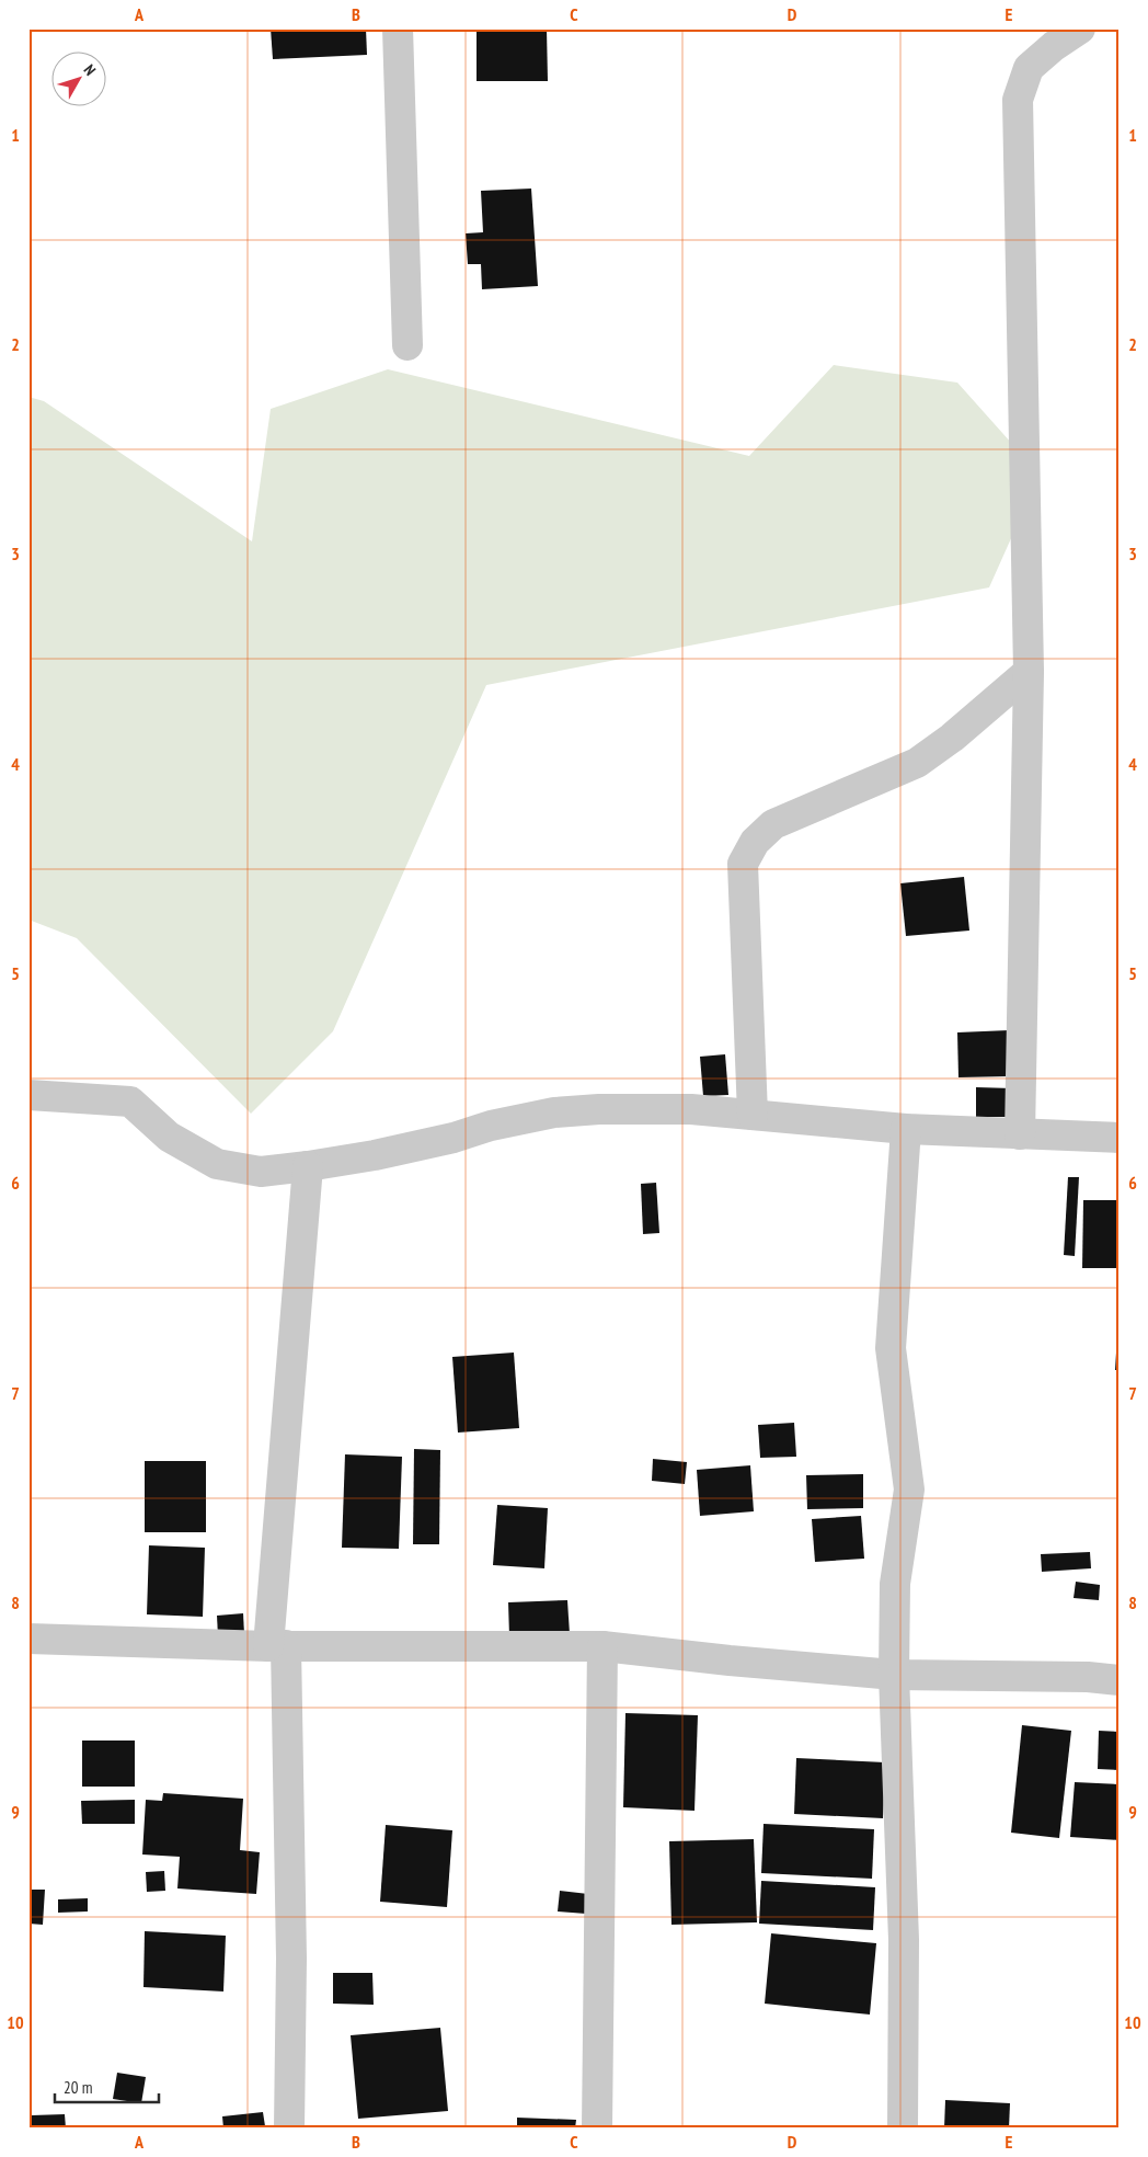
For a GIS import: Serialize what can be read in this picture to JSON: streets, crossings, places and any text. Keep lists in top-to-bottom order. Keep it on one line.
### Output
{"scale_bar":"20 m","north":"top right","grid":{"columns":["A","B","C","D","E"],"rows":["1","2","3","4","5","6","7","8","9","10"]}}
